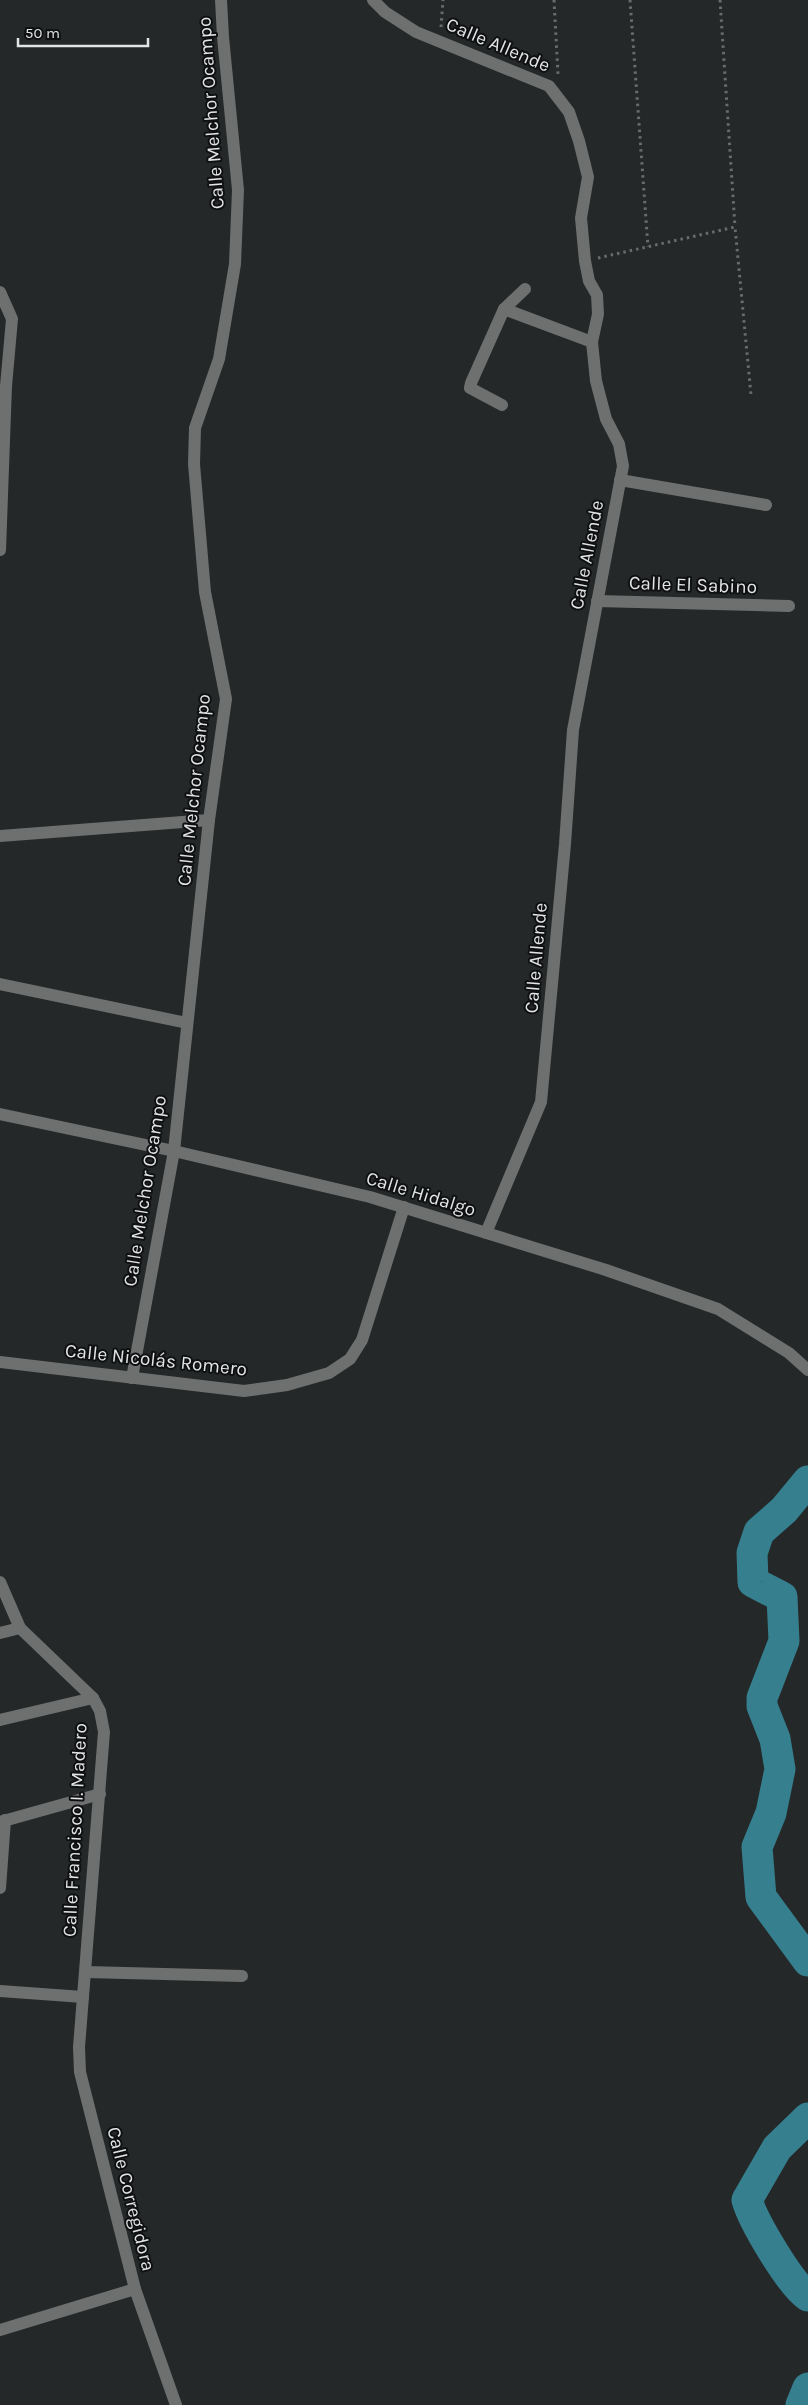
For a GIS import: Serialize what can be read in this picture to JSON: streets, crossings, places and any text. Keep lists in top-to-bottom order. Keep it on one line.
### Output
{"streets":{"street":["Calle Allende","Calle Melchor Ocampo","Calle El Sabino","Calle Hidalgo","Calle Nicolás Romero","Calle Francisco I. Madero","Calle Corregidora"]},"crossings":[["Calle Allende","Calle El Sabino"],["Calle Allende","Calle Hidalgo"],["Calle Melchor Ocampo","Calle Hidalgo"],["Calle Melchor Ocampo","Calle Nicolás Romero"],["Calle Hidalgo","Calle Nicolás Romero"],["Calle Francisco I. Madero","Calle Corregidora"]],"scale_bar":"50 m"}
